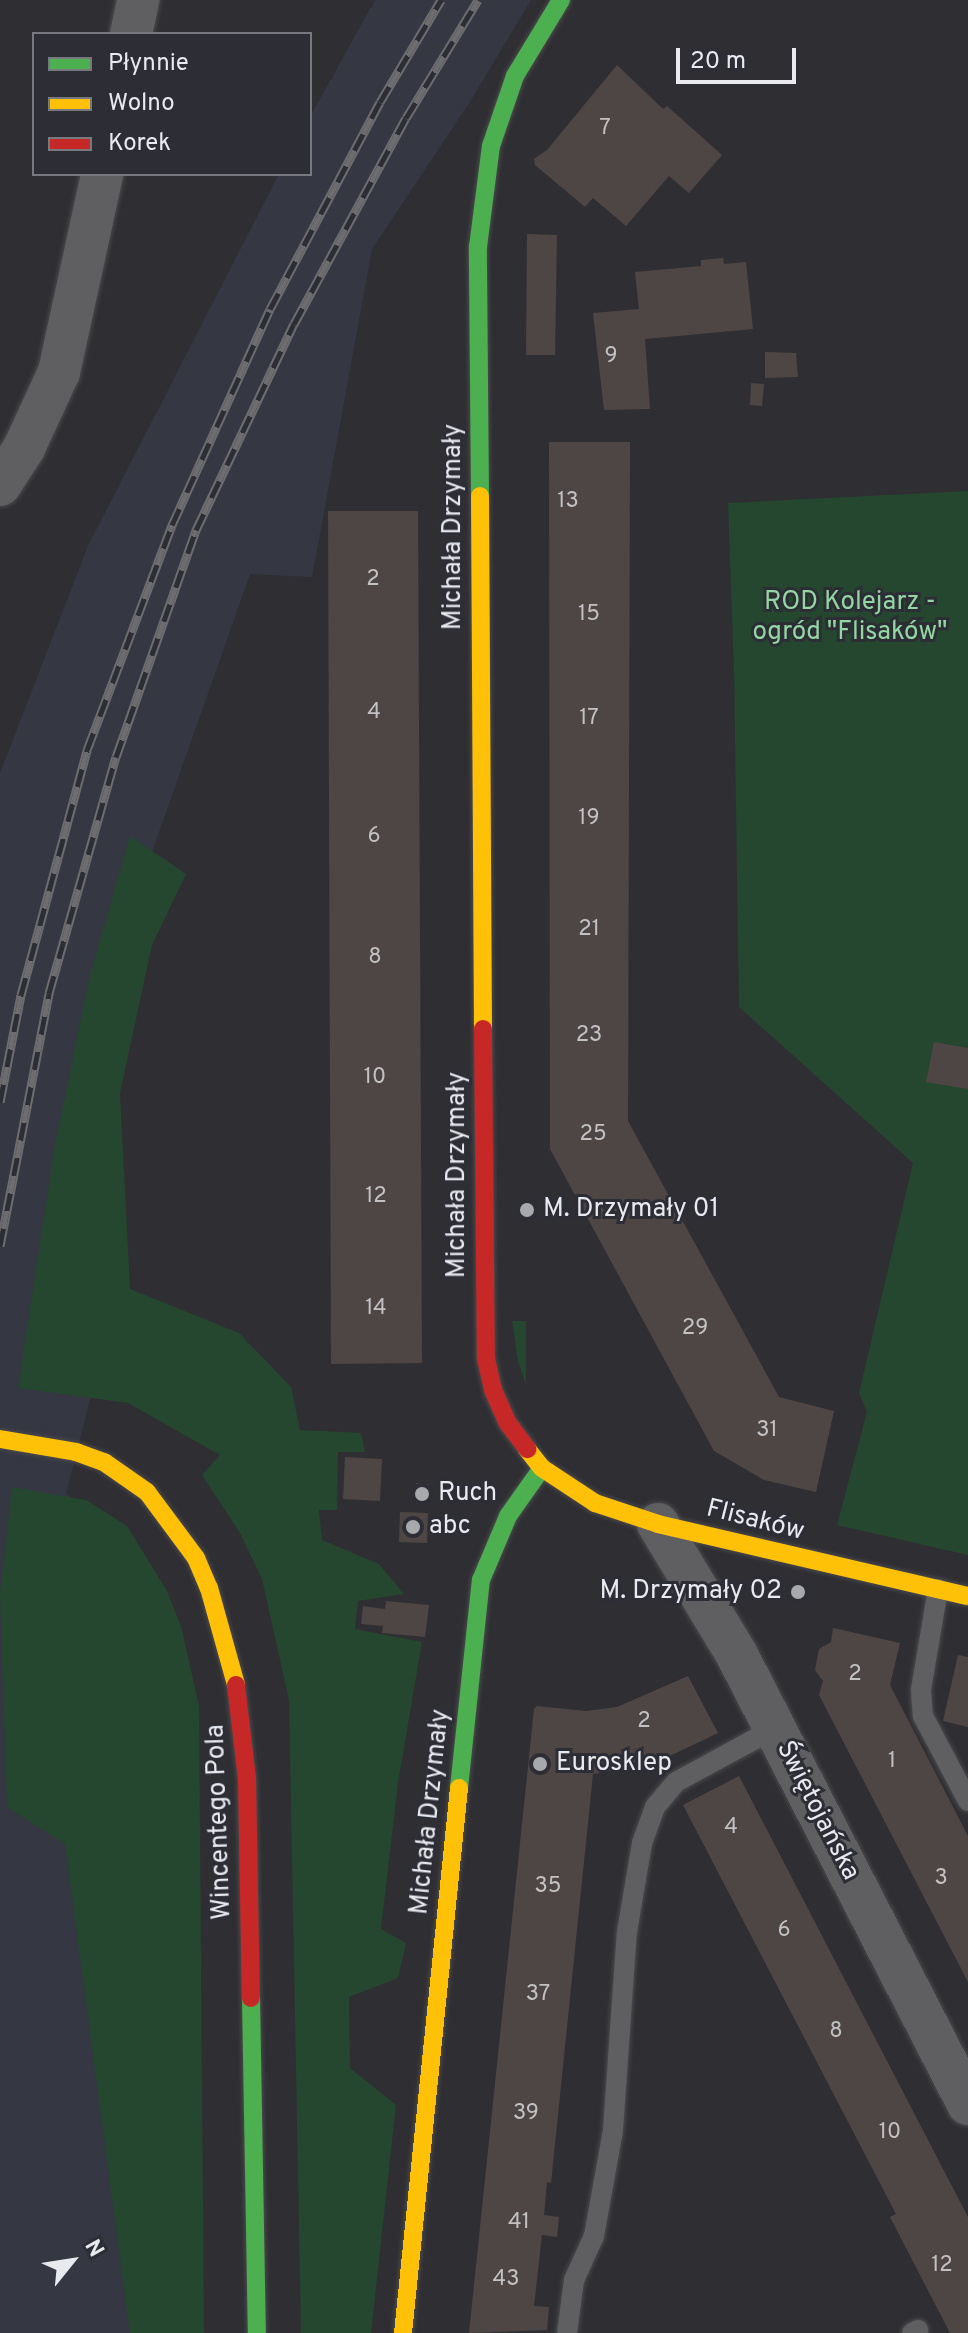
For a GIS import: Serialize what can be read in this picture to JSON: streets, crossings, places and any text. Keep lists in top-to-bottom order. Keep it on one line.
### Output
{"streets":{"street":["Michała Drzymały","Flisaków","Świętojańska","Wincentego Pola"]},"crossings":[["Michała Drzymały","Flisaków"],["Flisaków","Świętojańska"]],"parks":["ROD Kolejarz - ogród \"Flisaków\""],"places":["M. Drzymały 01","Ruch","abc","M. Drzymały 02","Eurosklep"],"house_numbers":["7","9","13","2","15","4","17","19","6","21","8","23","10","25","12","14","29","31","2","2","1","4","3","35","6","37","8","39","10","41","12","43"],"legend":["Płynnie","Wolno","Korek"],"scale_bar":"20 m","north":"top right"}
